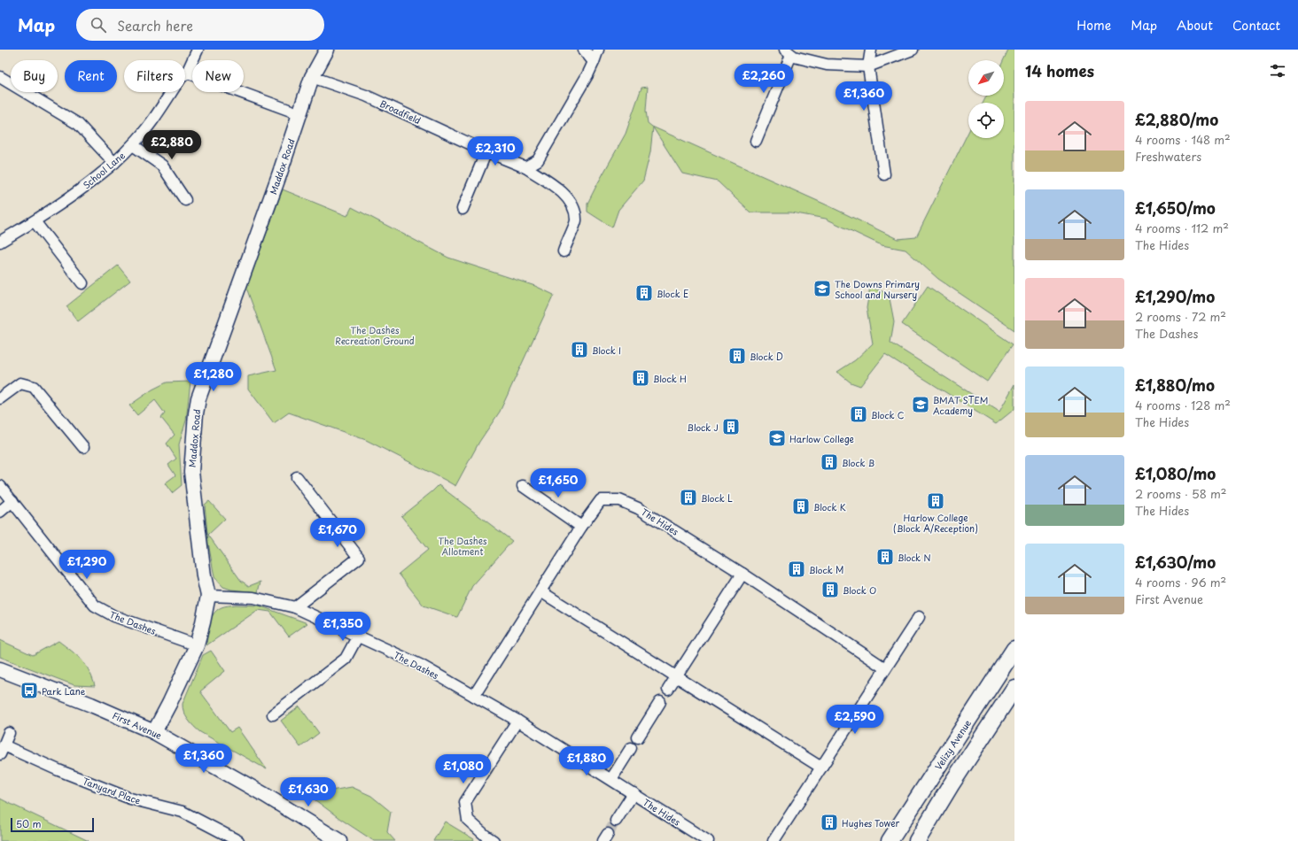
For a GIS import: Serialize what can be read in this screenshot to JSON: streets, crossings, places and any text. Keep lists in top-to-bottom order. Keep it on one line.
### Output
{"streets":{"main road":["Velizy Avenue"],"street":["Broadfield","Maddox Road","School Lane","The Hides","The Dashes","First Avenue","Tanyard Place"]},"crossings":[["Broadfield","Maddox Road"],["Maddox Road","The Dashes"],["Maddox Road","First Avenue"],["The Hides","The Dashes"]],"parks":["The Dashes Recreation Ground","The Dashes Allotment"],"places":{"school or university":["The Downs Primary School and Nursery","BMAT STEM Academy","Harlow College"],"building":["Block E","Block I","Block D","Block H","Block C","Block J","Block B","Block L","Harlow College (Block A/Reception)","Block K","Block N","Block M","Block O","Hughes Tower"],"bus stop":["Park Lane"]},"scale_bar":"50 m","north":"bottom left","page":{"header":"Map","search":"Search here","nav":["Home","Map","About","Contact"],"heading":"14 homes","chip":["Buy","Rent","Filters","New"],"price":["£2,260","£1,360","£2,880","£2,310","£1,280","£1,650","£1,670","£1,290","£1,350","£2,590","£1,360","£1,880","£1,080","£1,630"],"list":[{"name":"£2,880/mo","note":"4 rooms · 148 m² · Freshwaters"},{"name":"£1,650/mo","note":"4 rooms · 112 m² · The Hides"},{"name":"£1,290/mo","note":"2 rooms · 72 m² · The Dashes"},{"name":"£1,880/mo","note":"4 rooms · 128 m² · The Hides"},{"name":"£1,080/mo","note":"2 rooms · 58 m² · The Hides"},{"name":"£1,630/mo","note":"4 rooms · 96 m² · First Avenue"}],"scale":"50 m"}}
